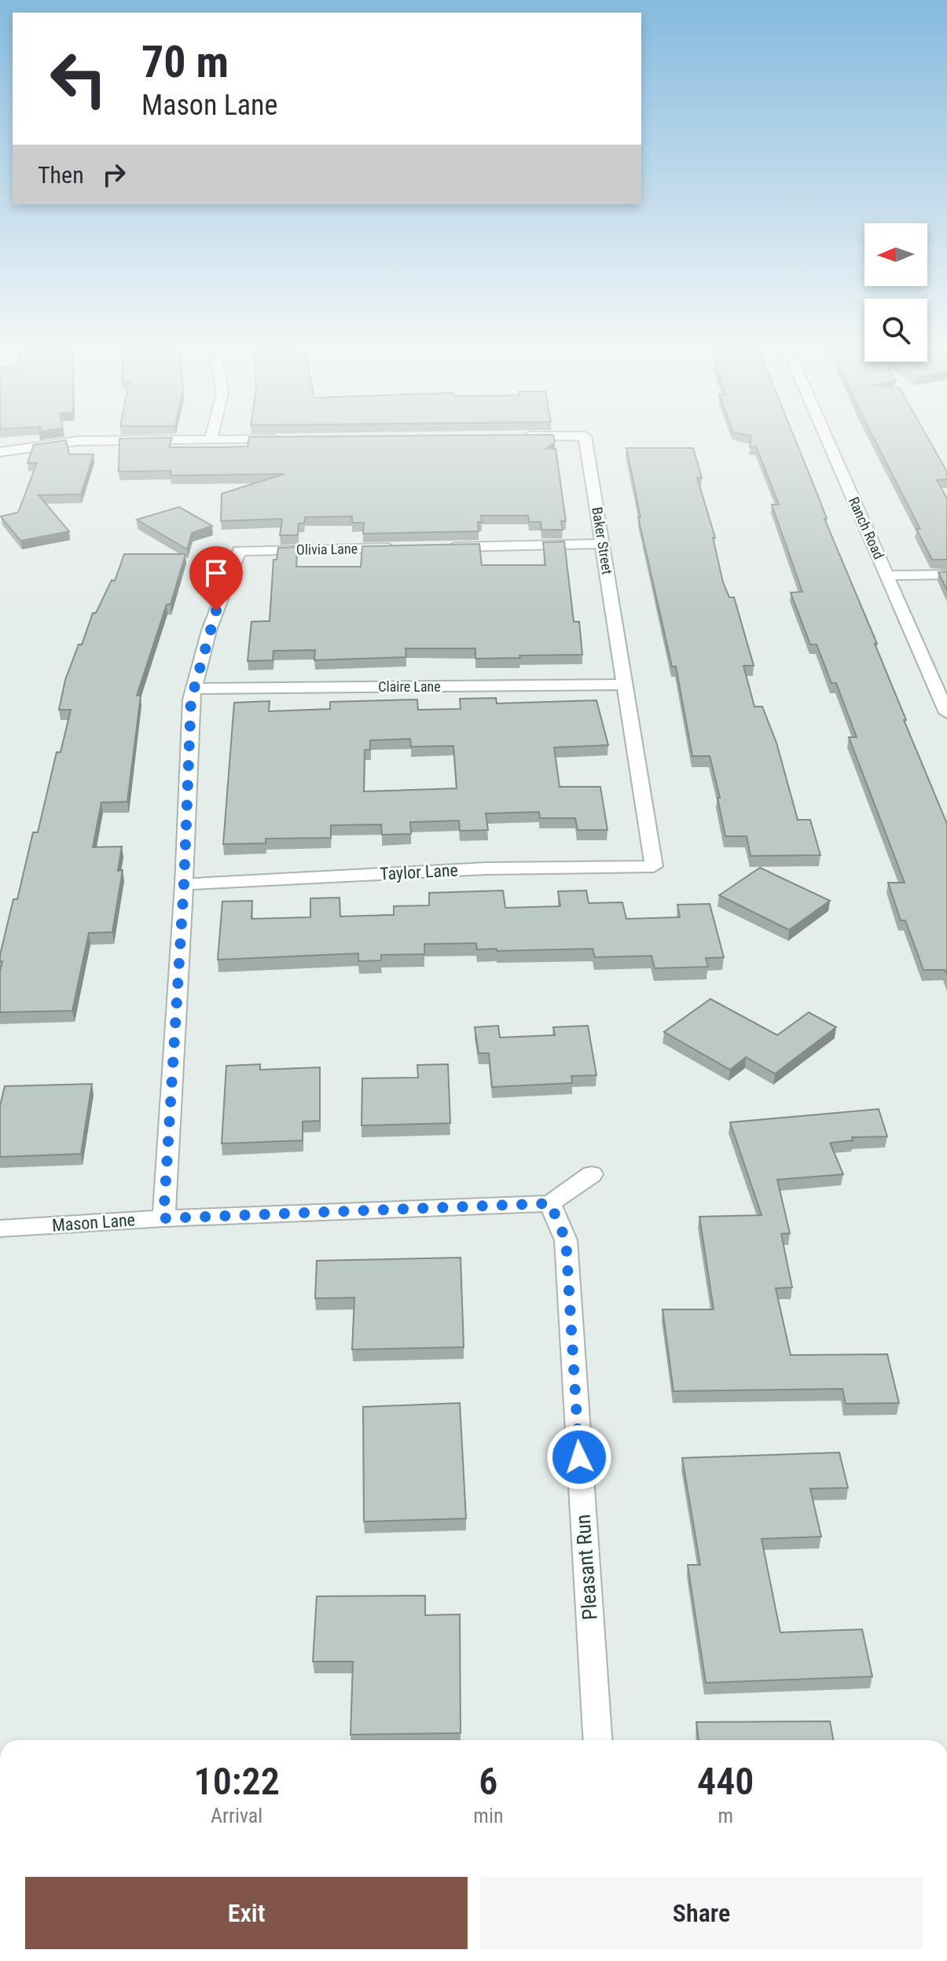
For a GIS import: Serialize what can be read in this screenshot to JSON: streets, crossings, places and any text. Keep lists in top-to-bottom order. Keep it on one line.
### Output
{"streets":{"street":["Ranch Road","Baker Street","Olivia Lane","Claire Lane","Taylor Lane","Mason Lane","Pleasant Run"]},"crossings":[["Baker Street","Claire Lane"],["Baker Street","Taylor Lane"],["Olivia Lane","Claire Lane"],["Mason Lane","Pleasant Run"]],"north":"left","page":{"turn":["70 m","Mason Lane"],"then":"Then","eta":["10:22","Arrival","6","min","440","m"],"buttons":["Exit","Share"]}}
